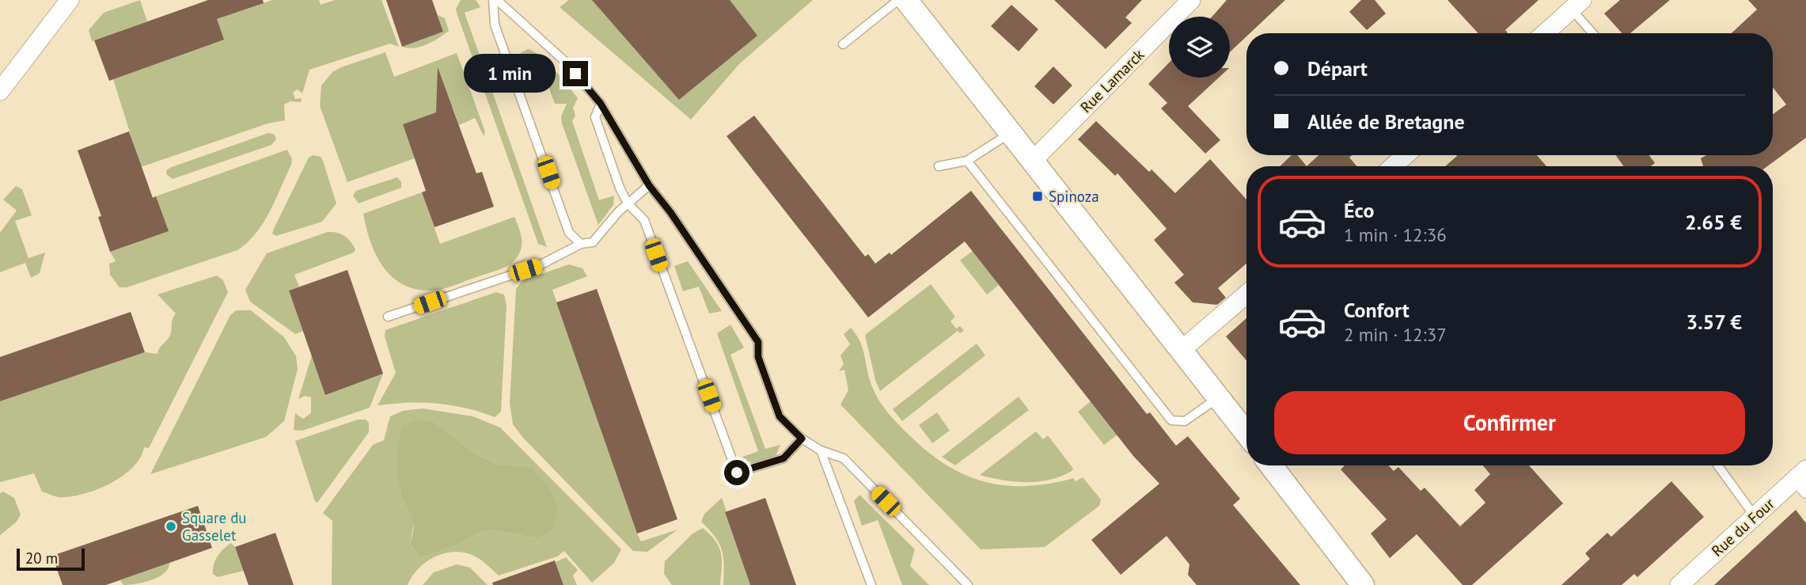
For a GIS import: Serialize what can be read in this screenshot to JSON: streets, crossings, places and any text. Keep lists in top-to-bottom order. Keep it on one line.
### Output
{"streets":{"street":["Rue Lamarck","Rue du Four"]},"places":{"transit":["Spinoza"],"other":["Square du Gasselet"]},"scale_bar":"20 m","page":{"banner":["Départ","Allée de Bretagne"],"bubble":"1 min","list":[{"name":"Éco","note":"1 min · 12:36","value":"2.65 €"},{"name":"Confort","note":"2 min · 12:37","value":"3.57 €"}],"buttons":"Confirmer","scale":"20 m"}}
